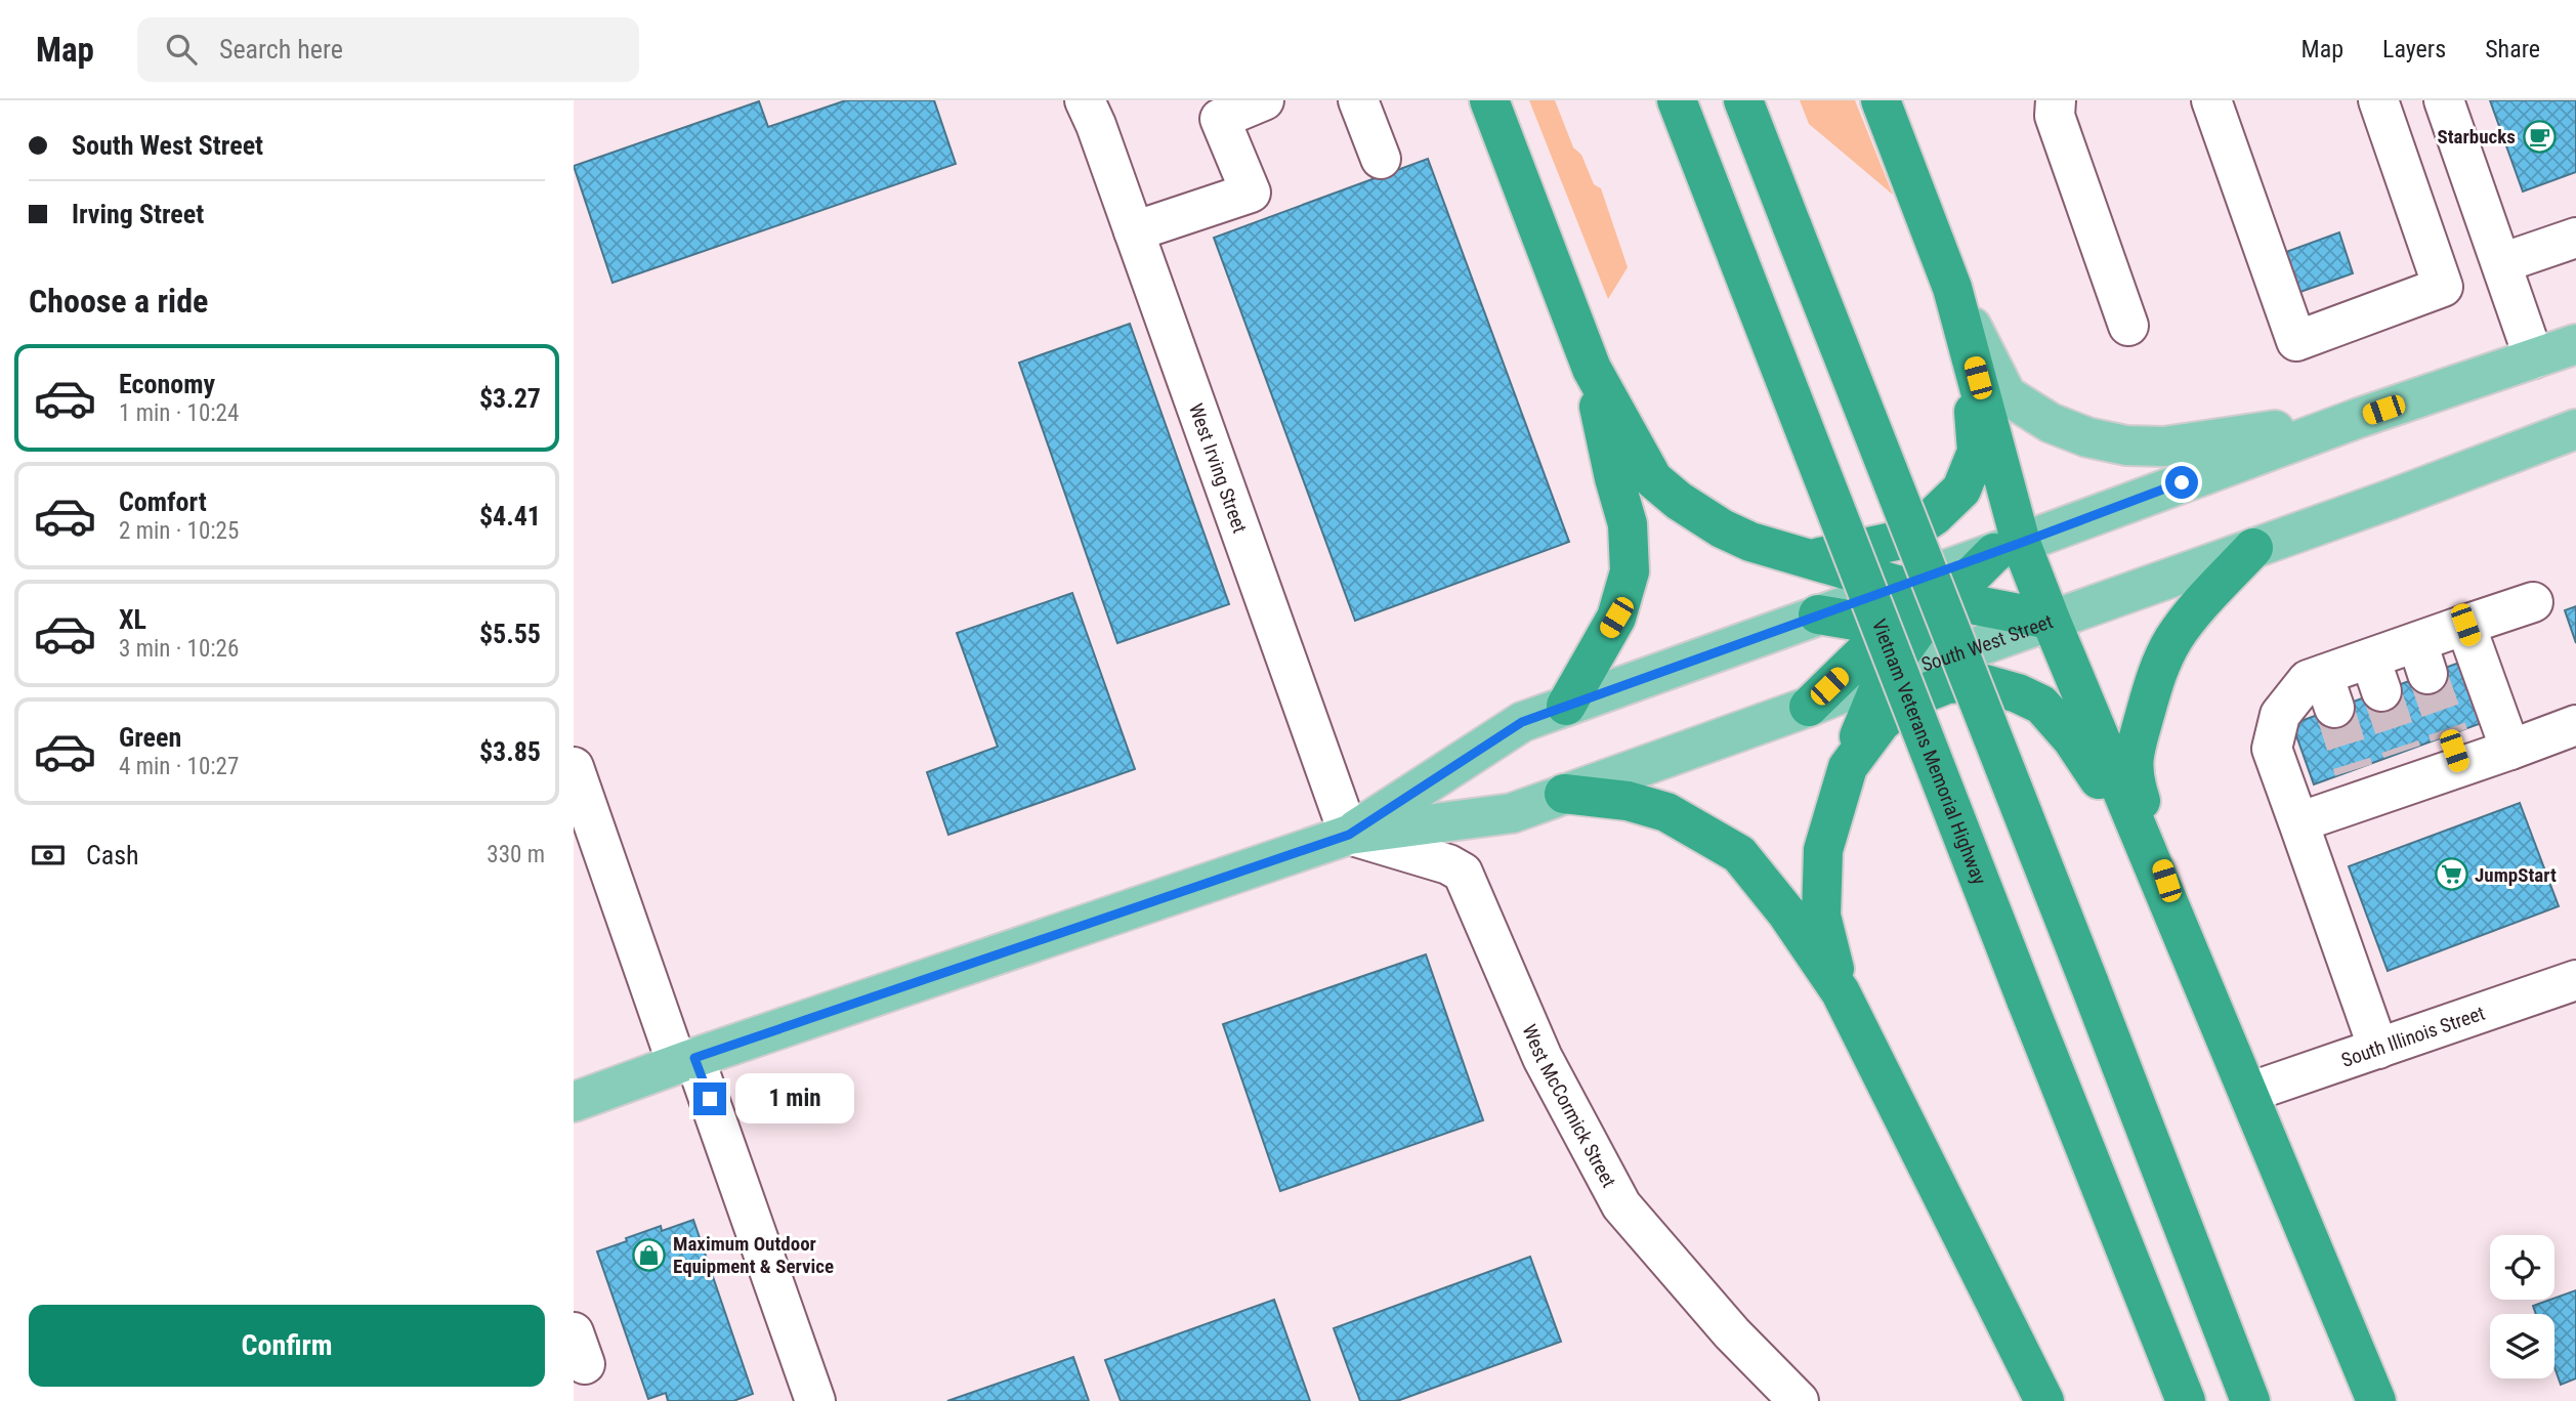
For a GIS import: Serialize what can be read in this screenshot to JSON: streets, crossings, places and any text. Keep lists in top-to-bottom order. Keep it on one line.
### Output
{"streets":{"highway":["Vietnam Veterans Memorial Highway"],"main road":["South West Street"],"street":["West Irving Street","South Illinois Street","West McCormick Street"]},"crossings":[["West Irving Street","South West Street"],["West Irving Street","West McCormick Street"],["South West Street","West McCormick Street"]],"places":{"cafe":["Starbucks"],"supermarket":["JumpStart"],"shop":["Maximum Outdoor Equipment & Service"]},"page":{"header":"Map","search":"Search here","nav":["Map","Layers","Share"],"banner":["South West Street","Irving Street"],"heading":"Choose a ride","list":[{"name":"Economy","note":"1 min · 10:24","value":"$3.27"},{"name":"Comfort","note":"2 min · 10:25","value":"$4.41"},{"name":"XL","note":"3 min · 10:26","value":"$5.55"},{"name":"Green","note":"4 min · 10:27","value":"$3.85"}],"pay":["Cash","330 m"],"bubble":"1 min","buttons":"Confirm"}}
